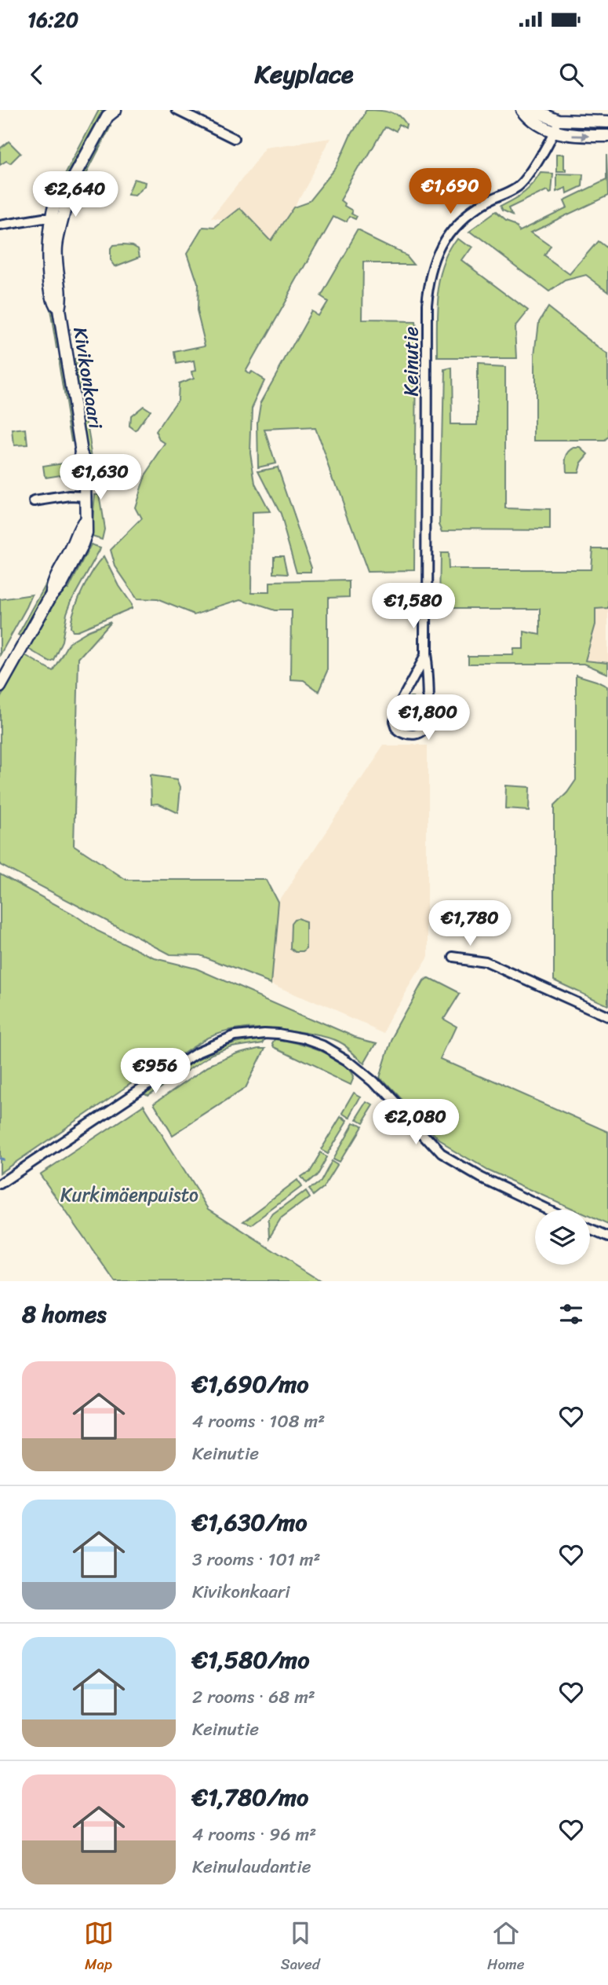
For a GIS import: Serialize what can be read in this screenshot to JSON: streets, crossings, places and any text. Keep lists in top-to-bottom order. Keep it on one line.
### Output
{"streets":{"street":["Keinutie","Kivikonkaari"]},"parks":["Kurkimäenpuisto"],"page":{"status":"16:20","header":"Keyplace","price":["€1,690","€2,640","€1,630","€1,580","€1,800","€1,780","€956","€2,080"],"heading":"8 homes","list":[{"name":"€1,690/mo","note":"4 rooms · 108 m² · Keinutie"},{"name":"€1,630/mo","note":"3 rooms · 101 m² · Kivikonkaari"},{"name":"€1,580/mo","note":"2 rooms · 68 m² · Keinutie"},{"name":"€1,780/mo","note":"4 rooms · 96 m² · Keinulaudantie"}],"tabs":["Map","Saved","Home"]}}
